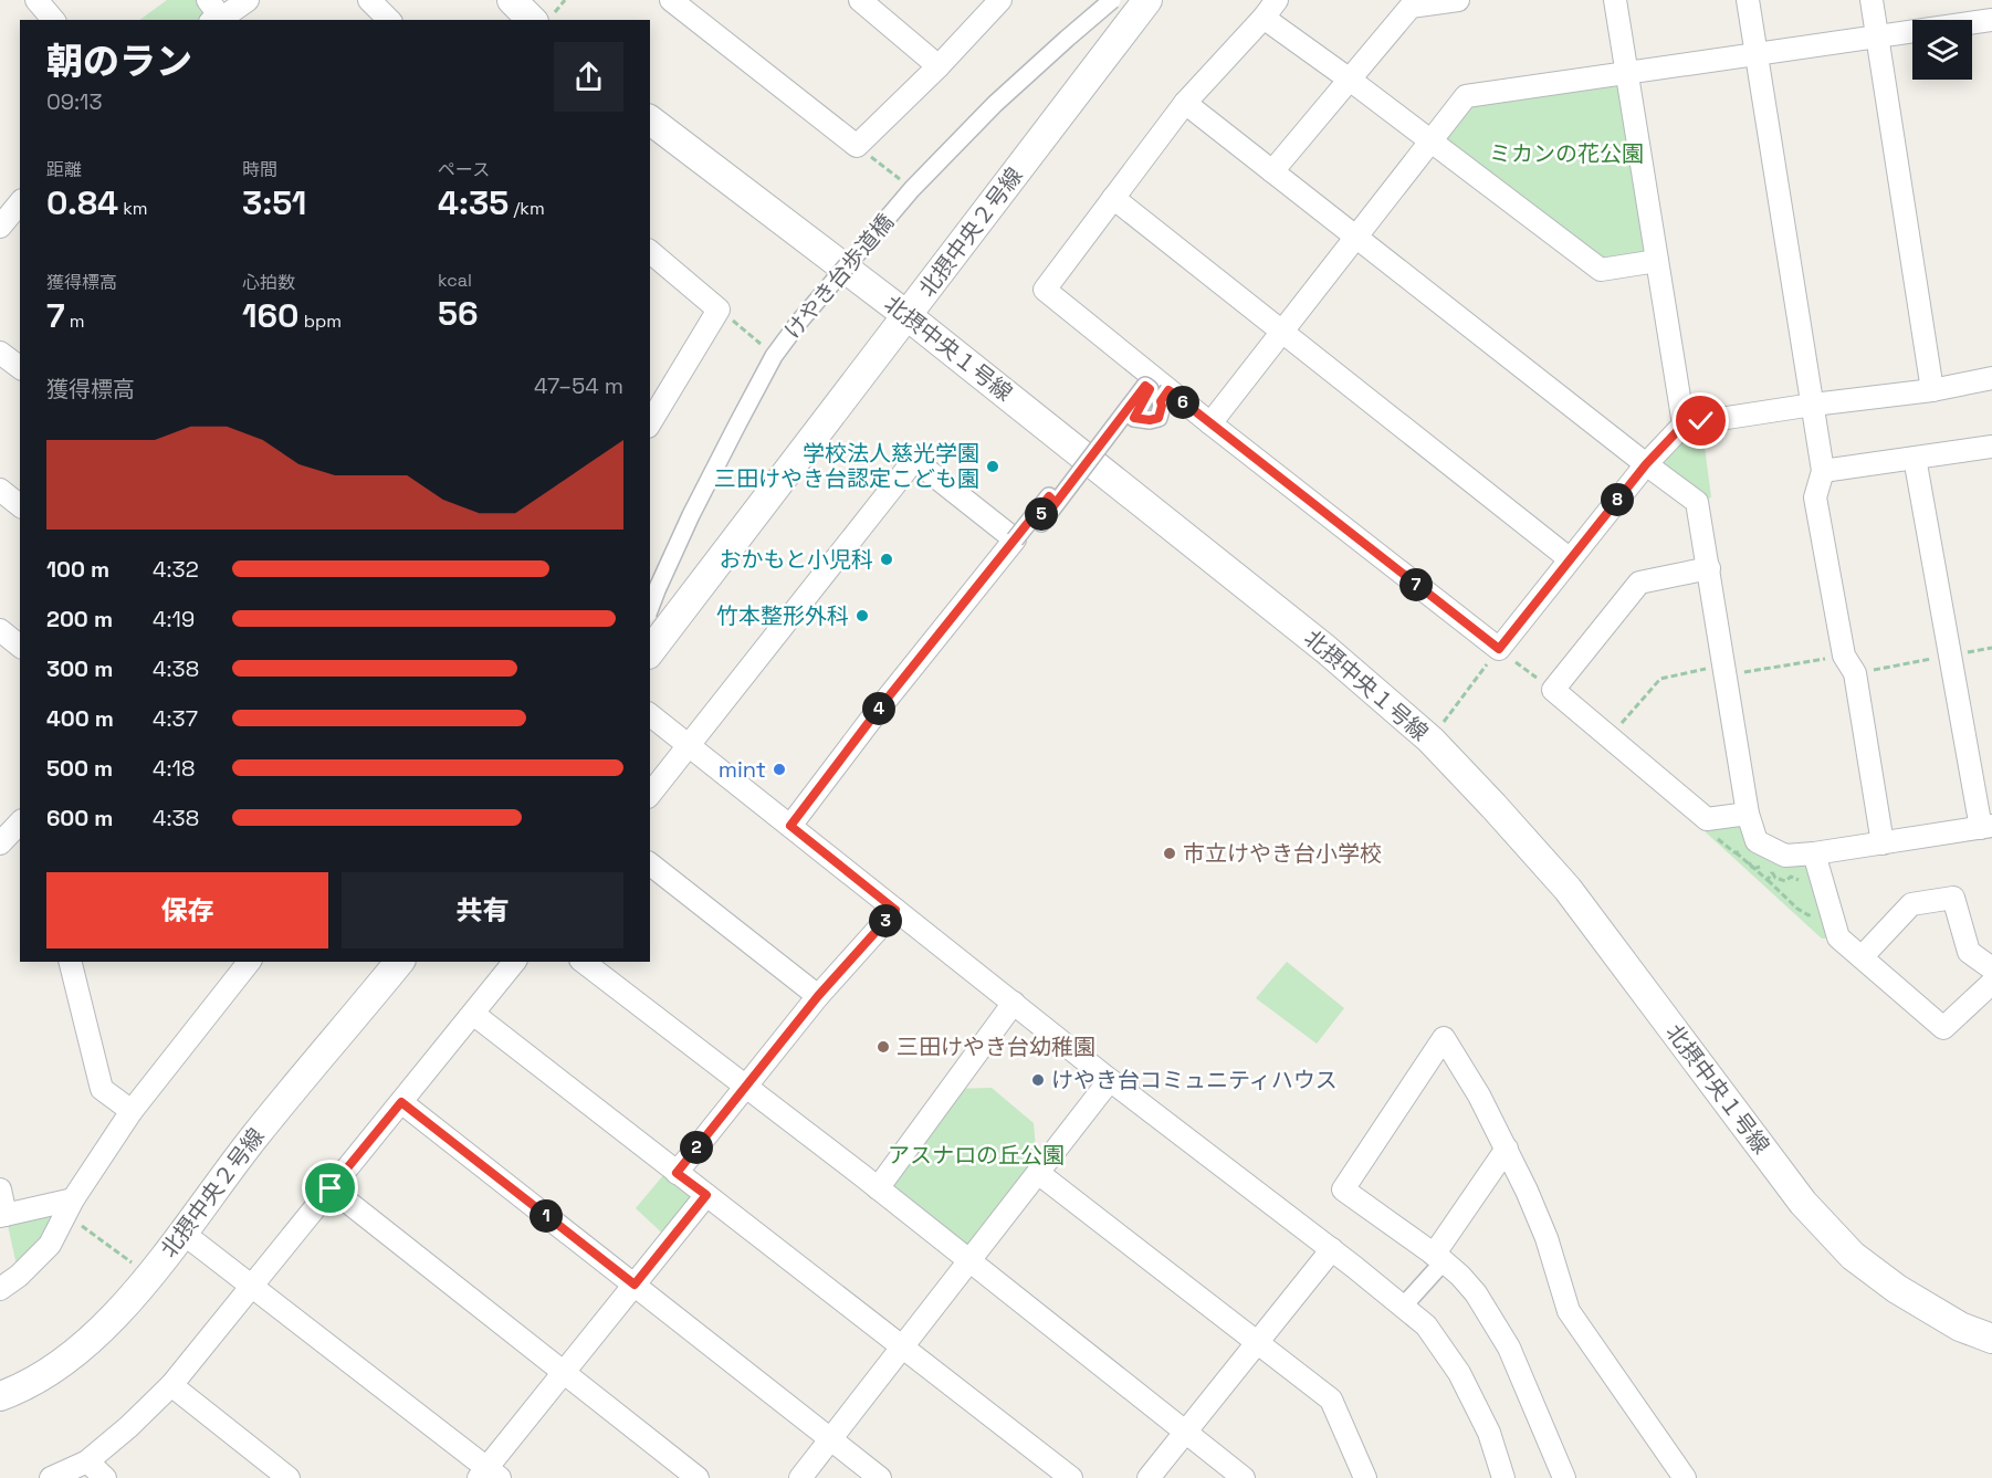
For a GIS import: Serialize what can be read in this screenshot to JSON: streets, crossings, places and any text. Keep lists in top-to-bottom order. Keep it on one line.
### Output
{"streets":{"street":["北摂中央２号線","けやき台歩道橋","北摂中央１号線"]},"crossings":[["北摂中央２号線","北摂中央１号線"]],"parks":["ミカンの花公園","アスナロの丘公園"],"places":["学校法人慈光学園 三田けやき台認定こども園","おかもと小児科","竹本整形外科","mint","市立けやき台小学校","三田けやき台幼稚園","けやき台コミュニティハウス"],"page":{"heading":["朝のラン","09:13"],"stats":[["距離","0.84 km"],["時間","3:51"],["ペース","4:35 /km"],["獲得標高","7 m"],["心拍数","160 bpm"],["kcal","56"]],"chart":["獲得標高","47–54 m"],"pins":["6","8","5","7","4","3","2","1"],"list":[{"name":"100 m","note":"4:32"},{"name":"200 m","note":"4:19"},{"name":"300 m","note":"4:38"},{"name":"400 m","note":"4:37"},{"name":"500 m","note":"4:18"},{"name":"600 m","note":"4:38"}],"buttons":["保存","共有"]}}
